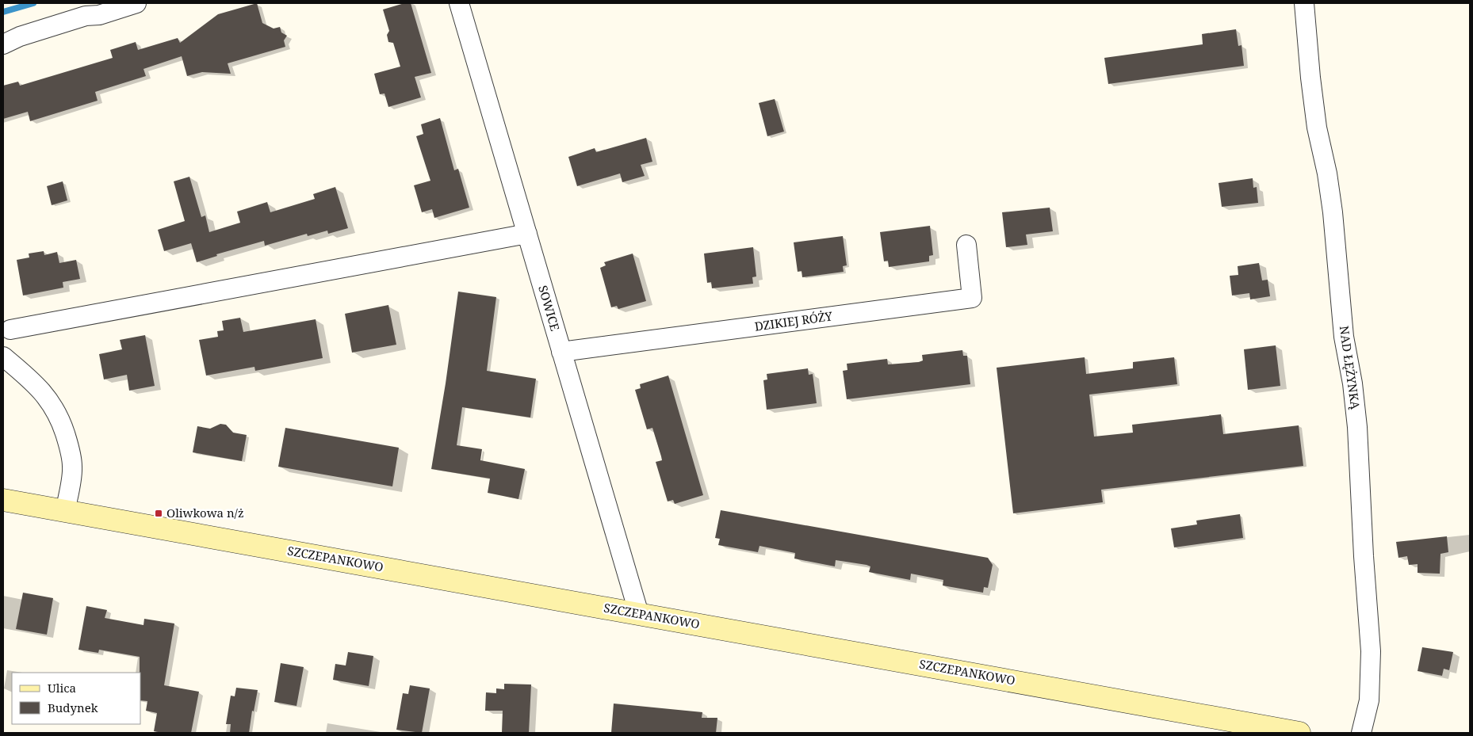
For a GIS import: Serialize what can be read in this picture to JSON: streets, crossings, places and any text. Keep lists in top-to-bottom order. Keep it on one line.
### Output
{"streets":{"street":["SOWICE","DZIKIEJ RÓŻY","NAD ŁĘŻYNKĄ","SZCZEPANKOWO"]},"crossings":[["SOWICE","DZIKIEJ RÓŻY"],["SOWICE","SZCZEPANKOWO"]],"places":{"transit":["Oliwkowa n/ż"]},"legend":["Ulica","Budynek"]}
